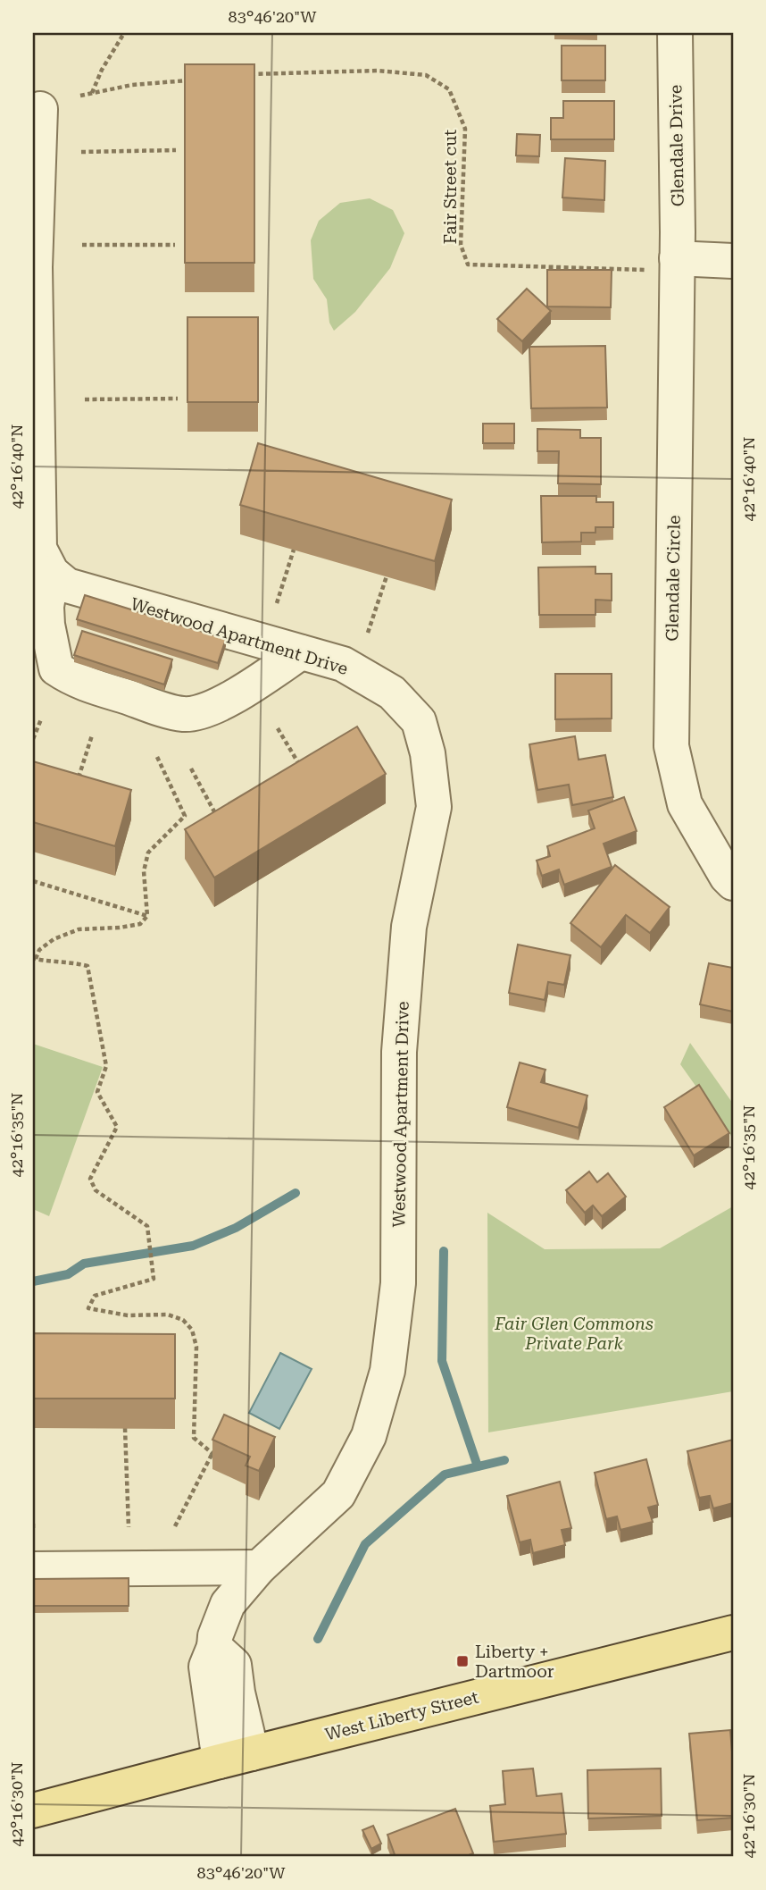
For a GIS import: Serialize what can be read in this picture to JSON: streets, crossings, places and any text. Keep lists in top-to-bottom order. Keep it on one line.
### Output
{"streets":{"main road":["West Liberty Street"],"street":["Glendale Drive","Glendale Circle","Westwood Apartment Drive"],"path":["Fair Street cut"]},"crossings":[["Glendale Drive","Fair Street cut"],["Glendale Drive","Glendale Circle"],["Fair Street cut","Glendale Circle"]],"parks":["Fair Glen Commons Private Park"],"places":{"transit":["Liberty + Dartmoor"]},"coordinates":["83°46'20\"W","42°16'40\"N","42°16'35\"N","42°16'30\"N"]}
